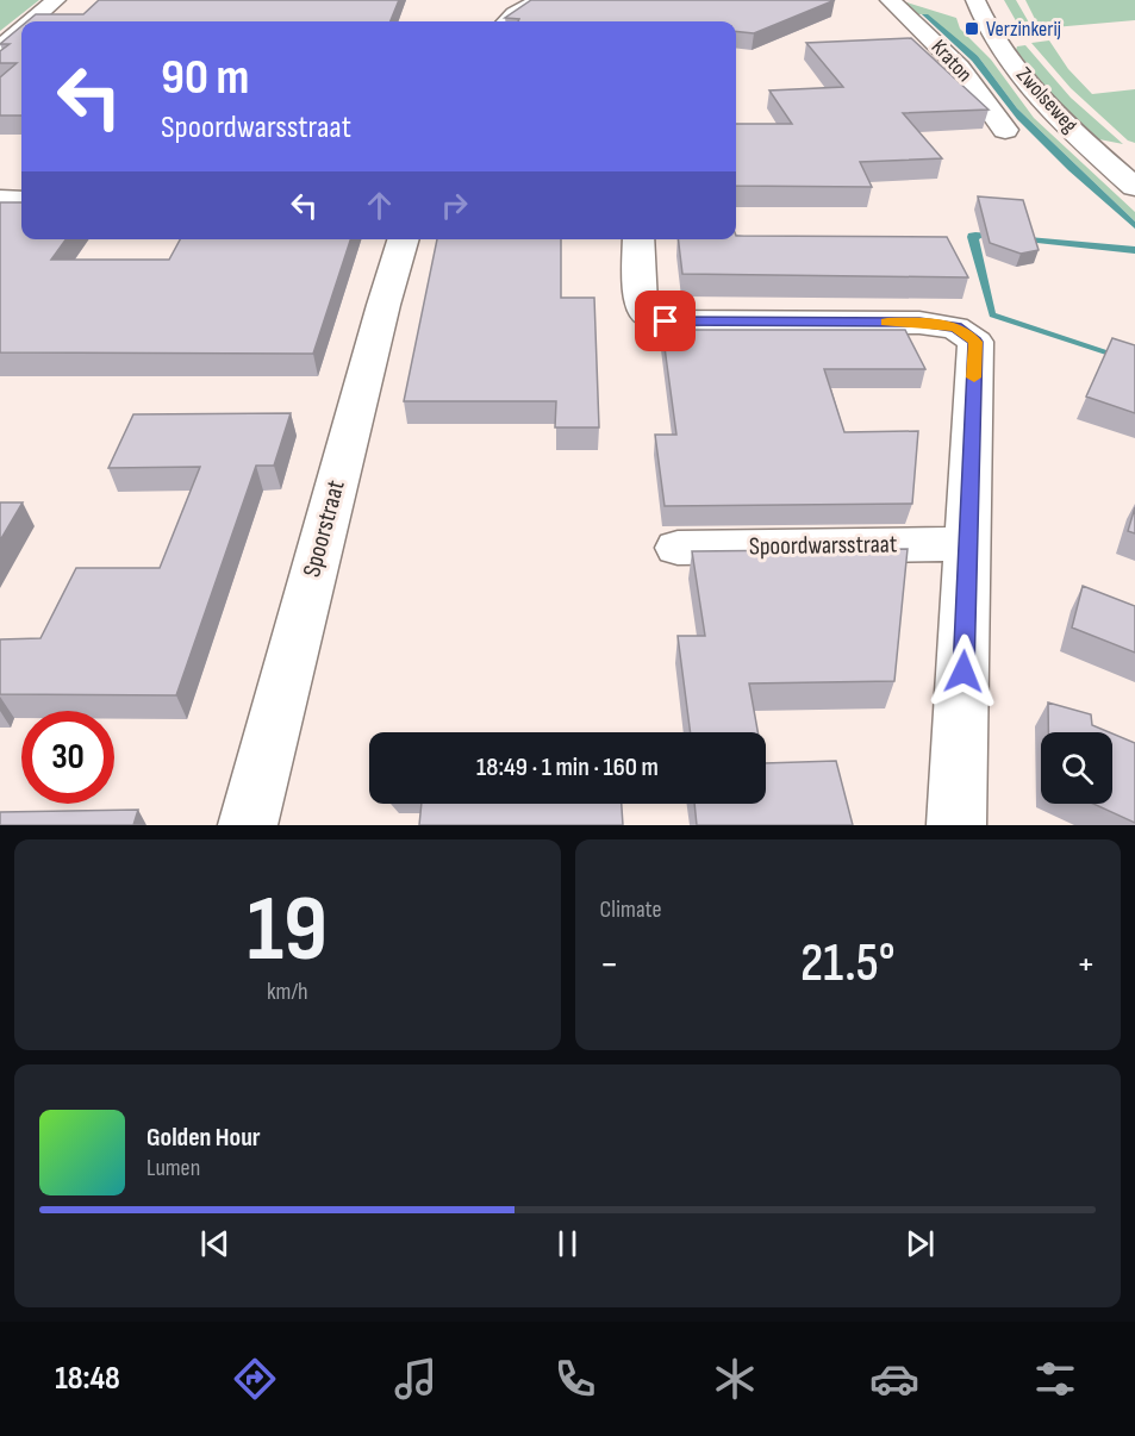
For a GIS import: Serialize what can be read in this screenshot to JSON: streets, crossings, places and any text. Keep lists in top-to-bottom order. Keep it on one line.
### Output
{"streets":{"street":["Kraton","Zwolseweg","Spoorstraat","Spoordwarsstraat"]},"places":{"transit":["Verzinkerij"]},"page":{"turn":["90 m","Spoordwarsstraat"],"limit":"30","trip":"18:49 · 1 min · 160 m","tile":[["19","km/h"],"Climate"],"heat":["−","21.5°","+"],"song":["Golden Hour","Lumen"],"tabs":"18:48"}}
